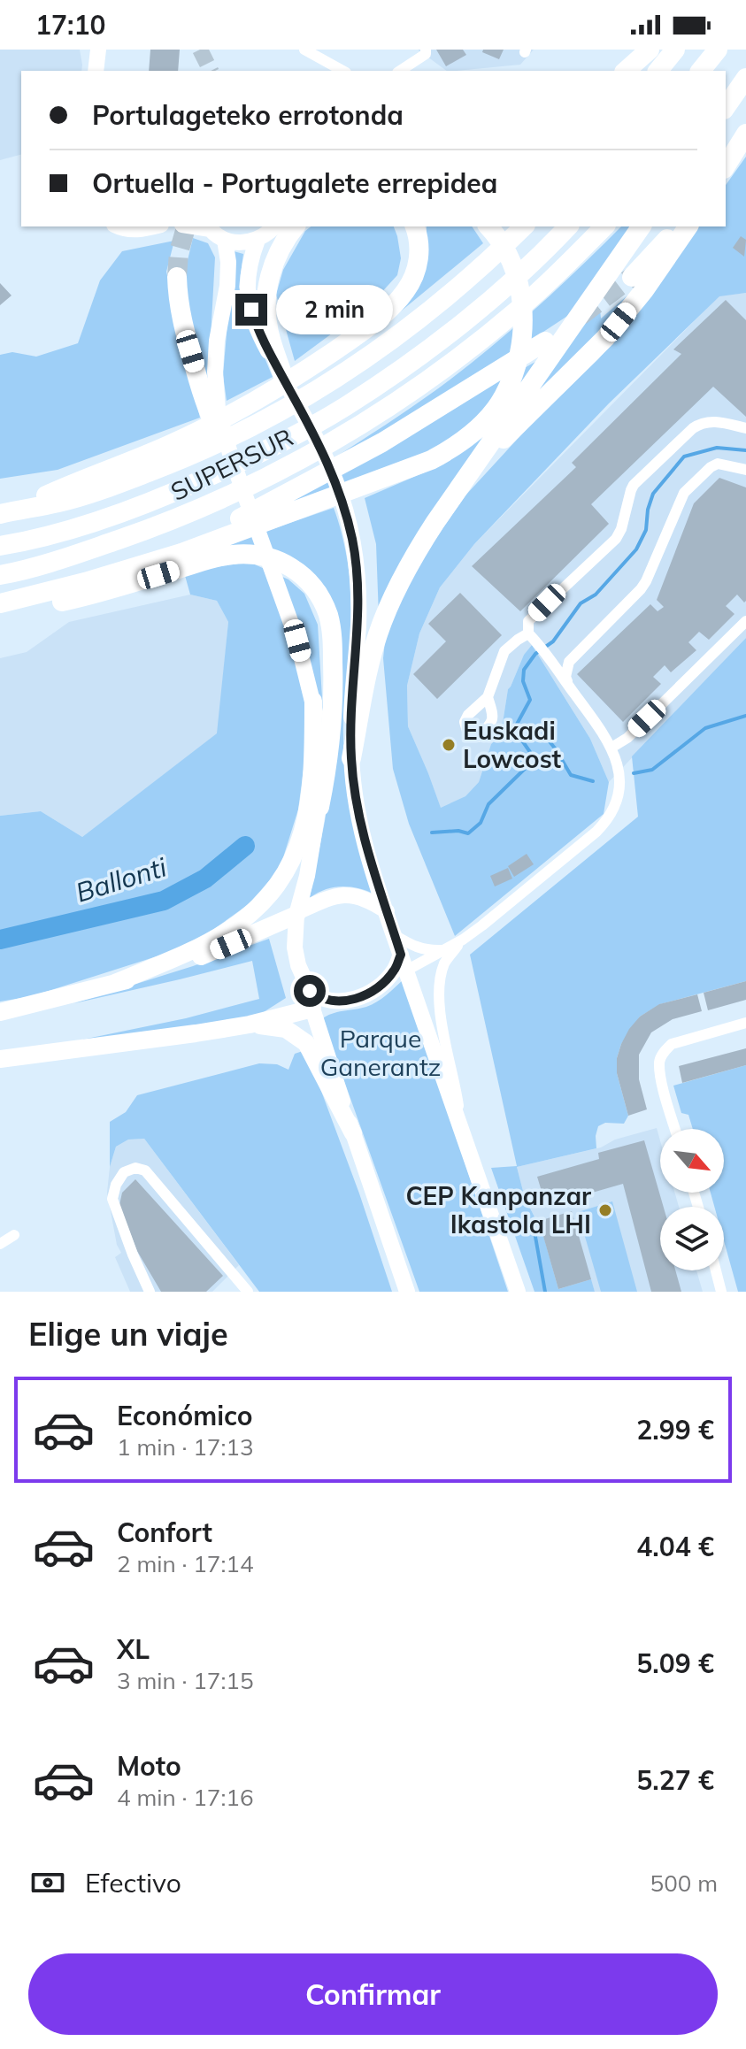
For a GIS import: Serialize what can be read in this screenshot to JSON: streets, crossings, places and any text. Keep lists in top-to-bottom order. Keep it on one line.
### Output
{"streets":{"highway":["SUPERSUR"]},"water":["Ballonti"],"parks":["Parque Ganerantz"],"places":["Euskadi Lowcost","CEP Kanpanzar Ikastola LHI"],"north":"bottom right","page":{"status":"17:10","banner":["Portulageteko errotonda","Ortuella - Portugalete errepidea"],"bubble":"2 min","heading":"Elige un viaje","list":[{"name":"Económico","note":"1 min · 17:13","value":"2.99 €"},{"name":"Confort","note":"2 min · 17:14","value":"4.04 €"},{"name":"XL","note":"3 min · 17:15","value":"5.09 €"},{"name":"Moto","note":"4 min · 17:16","value":"5.27 €"}],"pay":["Efectivo","500 m"],"buttons":"Confirmar"}}
